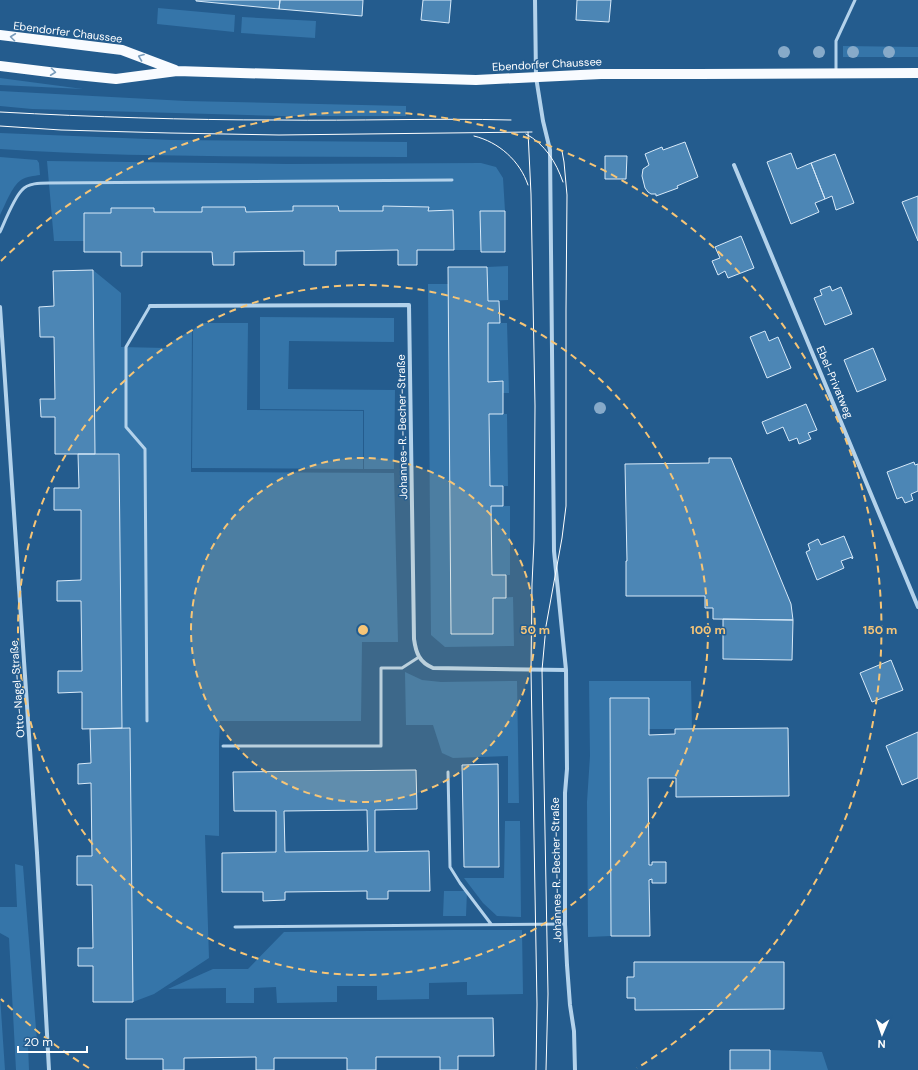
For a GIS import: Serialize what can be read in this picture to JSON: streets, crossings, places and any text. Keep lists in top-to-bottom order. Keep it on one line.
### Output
{"streets":{"main road":["Ebendorfer Chaussee"],"street":["Ebel-Privatweg","Johannes-R.-Becher-Straße","Otto-Nagel-Straße"]},"crossings":[["Ebendorfer Chaussee","Johannes-R.-Becher-Straße"]],"scale_bar":"20 m","north":"bottom","rings":["50 m","100 m","150 m"]}
